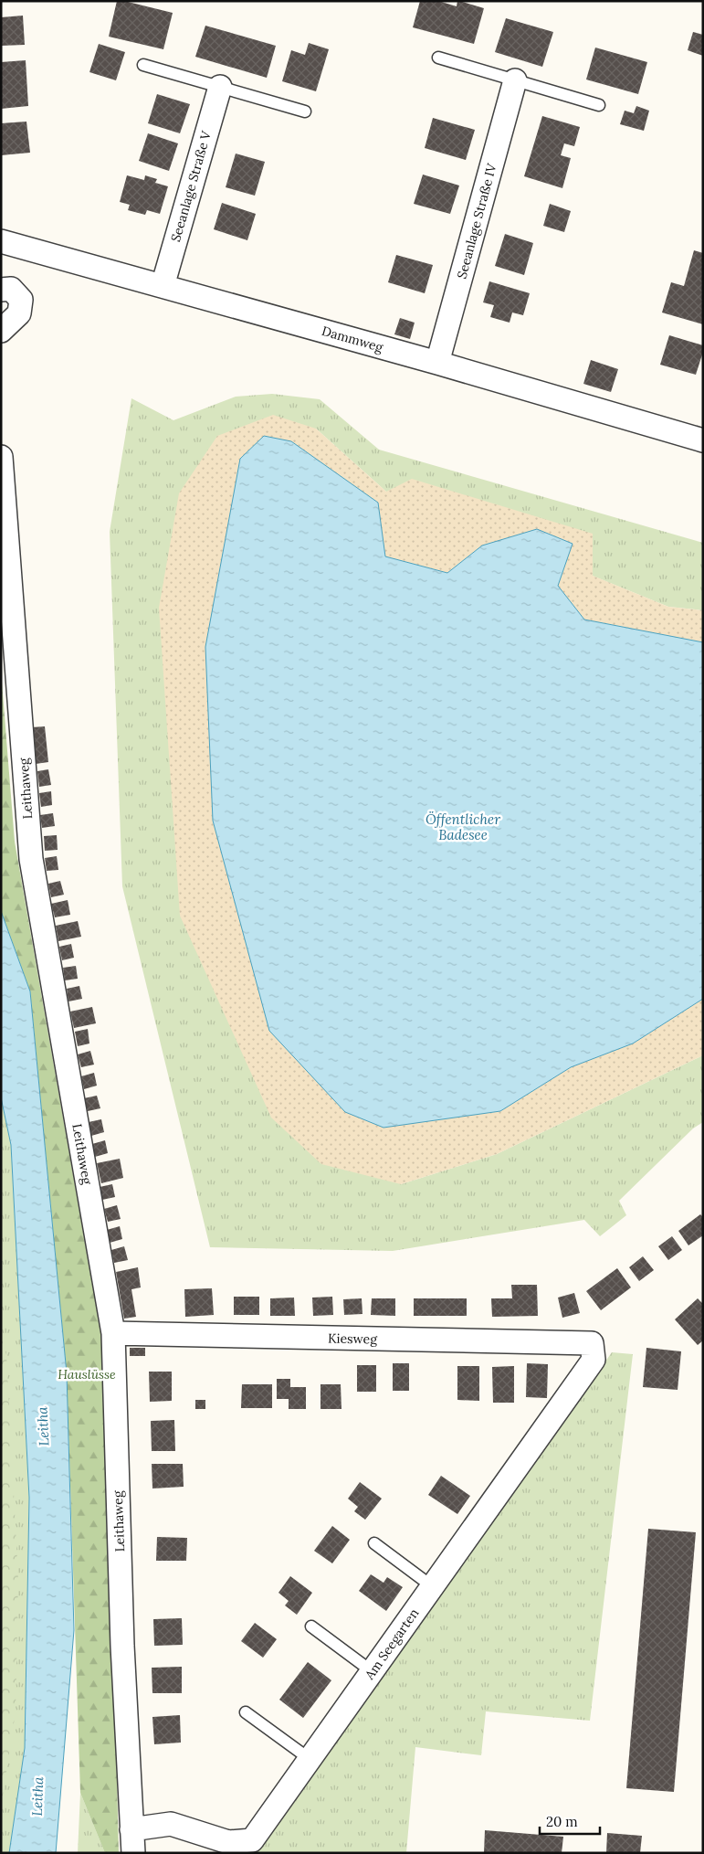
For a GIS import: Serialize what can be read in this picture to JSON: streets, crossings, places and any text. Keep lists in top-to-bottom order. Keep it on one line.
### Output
{"streets":{"street":["Seeanlage Straße V","Seeanlage Straße IV","Dammweg","Leithaweg","Kiesweg","Am Seegarten"]},"crossings":[["Seeanlage Straße V","Dammweg"],["Seeanlage Straße IV","Dammweg"],["Leithaweg","Kiesweg"],["Leithaweg","Am Seegarten"],["Kiesweg","Am Seegarten"]],"water":["Öffentlicher Badesee","Leitha"],"parks":["Hauslüsse"],"scale_bar":"20 m"}
